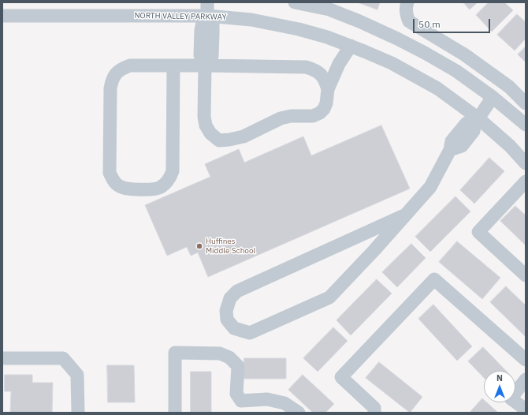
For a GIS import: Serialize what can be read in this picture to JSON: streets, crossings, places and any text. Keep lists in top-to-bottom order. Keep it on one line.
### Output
{"streets":{"street":["NORTH VALLEY PARKWAY"]},"places":["Huffines Middle School"],"scale_bar":"50 m","north":"top"}
